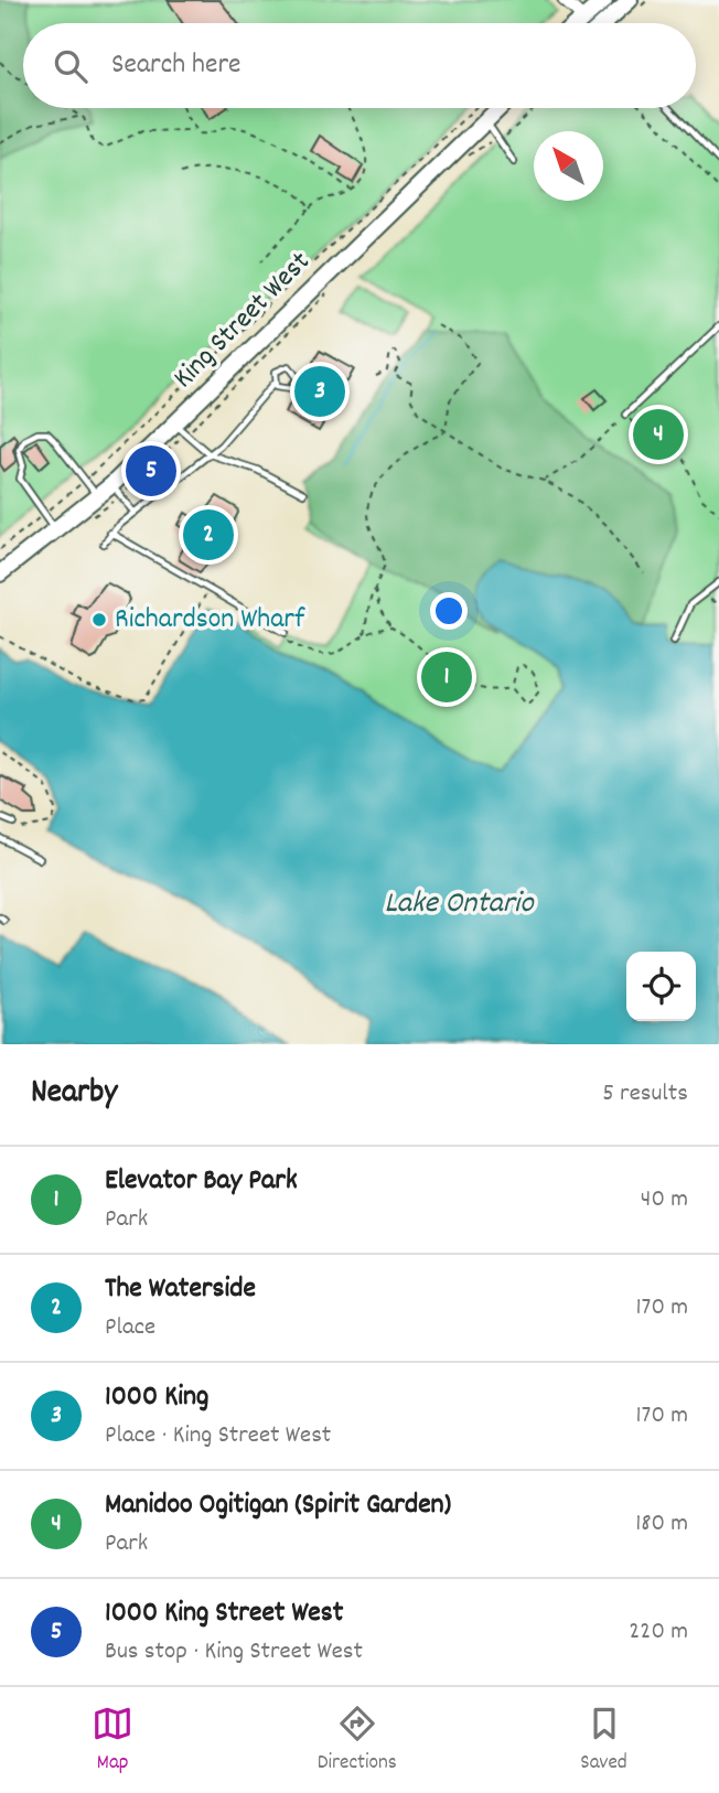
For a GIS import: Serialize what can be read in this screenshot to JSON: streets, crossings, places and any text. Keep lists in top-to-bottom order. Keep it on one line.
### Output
{"streets":{"main road":["King Street West"]},"water":["Lake Ontario"],"places":["Richardson Wharf"],"north":"top left","page":{"search":"Search here","pins":["3","4","5","2","1"],"heading":["Nearby","5 results"],"list":[{"mark":"1","name":"Elevator Bay Park","note":"Park","value":"40 m"},{"mark":"2","name":"The Waterside","note":"Place","value":"170 m"},{"mark":"3","name":"1000 King","note":"Place · King Street West","value":"170 m"},{"mark":"4","name":"Manidoo Ogitigan (Spirit Garden)","note":"Park","value":"180 m"},{"mark":"5","name":"1000 King Street West","note":"Bus stop · King Street West","value":"220 m"}],"nav":["Map","Directions","Saved"]}}
